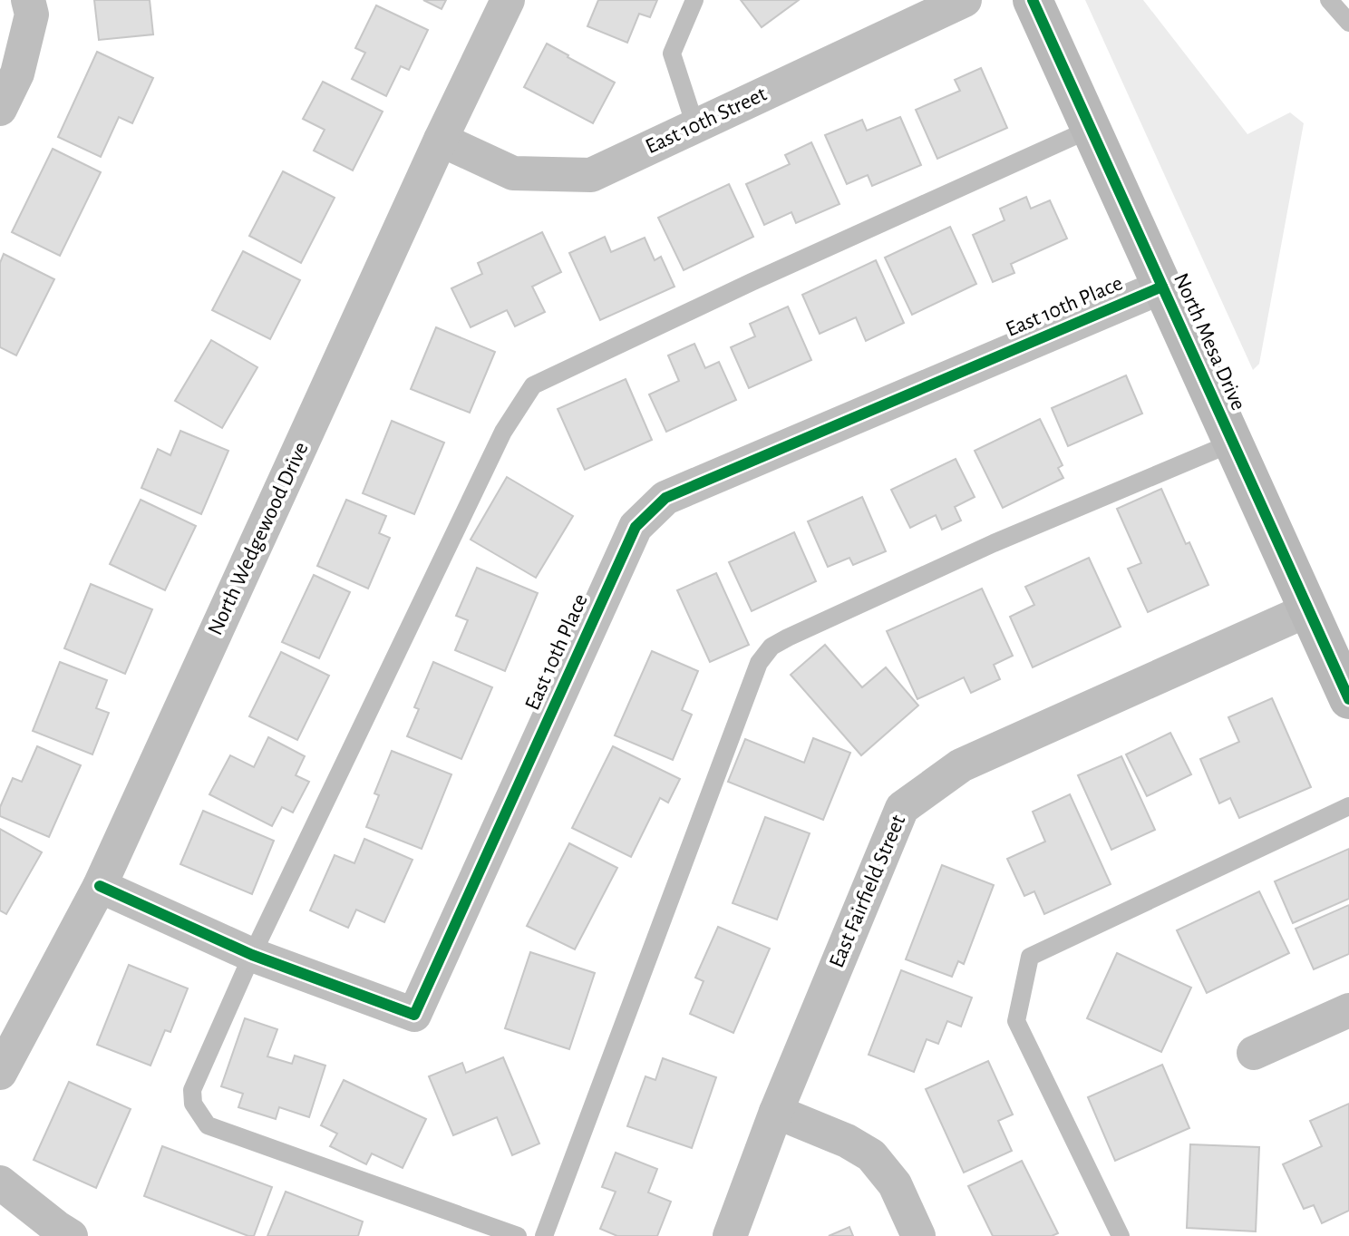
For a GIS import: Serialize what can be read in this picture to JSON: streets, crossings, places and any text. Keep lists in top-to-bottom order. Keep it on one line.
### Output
{"streets":{"main road":["North Mesa Drive"],"street":["East 10th Street","East 10th Place","North Wedgewood Drive","East Fairfield Street"]},"crossings":[["East 10th Street","North Wedgewood Drive"],["East 10th Place","North Mesa Drive"],["East 10th Place","North Wedgewood Drive"],["North Mesa Drive","East Fairfield Street"]]}
